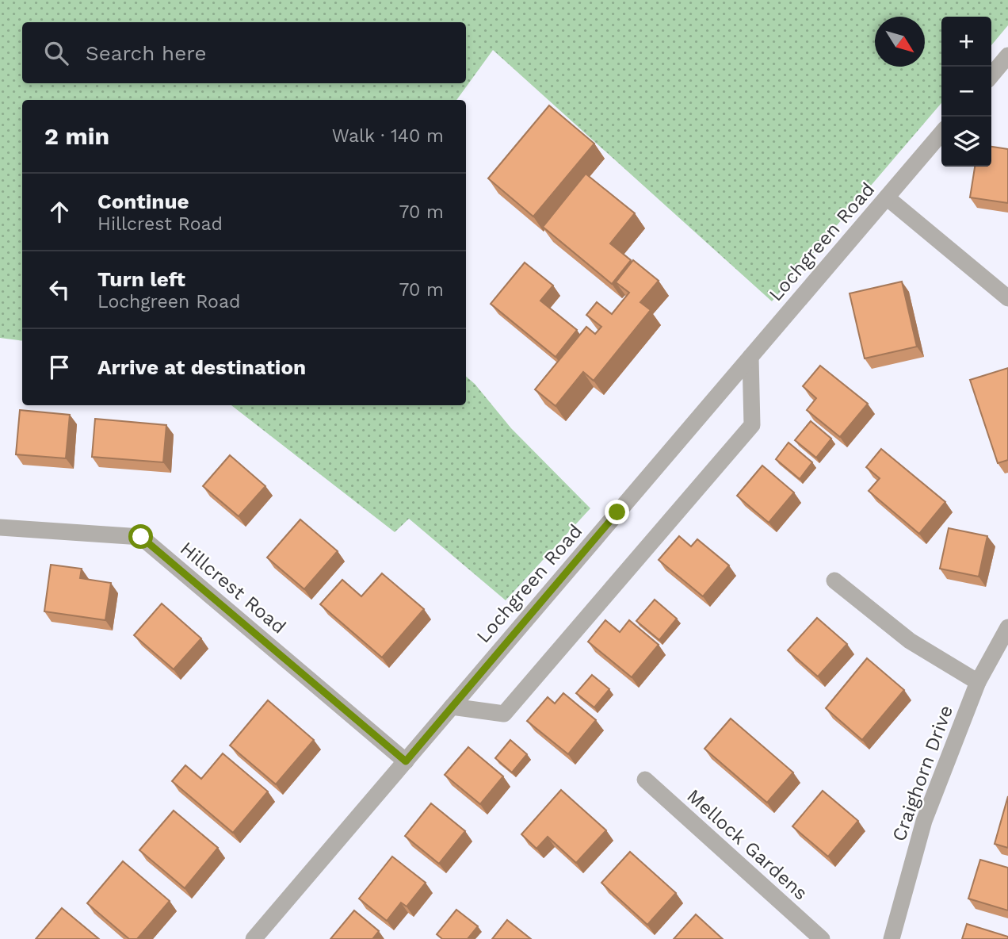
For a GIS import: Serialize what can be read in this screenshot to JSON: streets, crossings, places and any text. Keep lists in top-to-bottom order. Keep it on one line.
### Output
{"streets":{"street":["Lochgreen Road","Hillcrest Road","Craighorn Drive","Mellock Gardens"]},"crossings":[["Lochgreen Road","Hillcrest Road"]],"north":"bottom right","page":{"map_buttons":["+","−"],"search":"Search here","heading":["2 min","Walk · 140 m"],"list":[["Continue","Hillcrest Road","70 m"],["Turn left","Lochgreen Road","70 m"],"Arrive at destination"]}}
